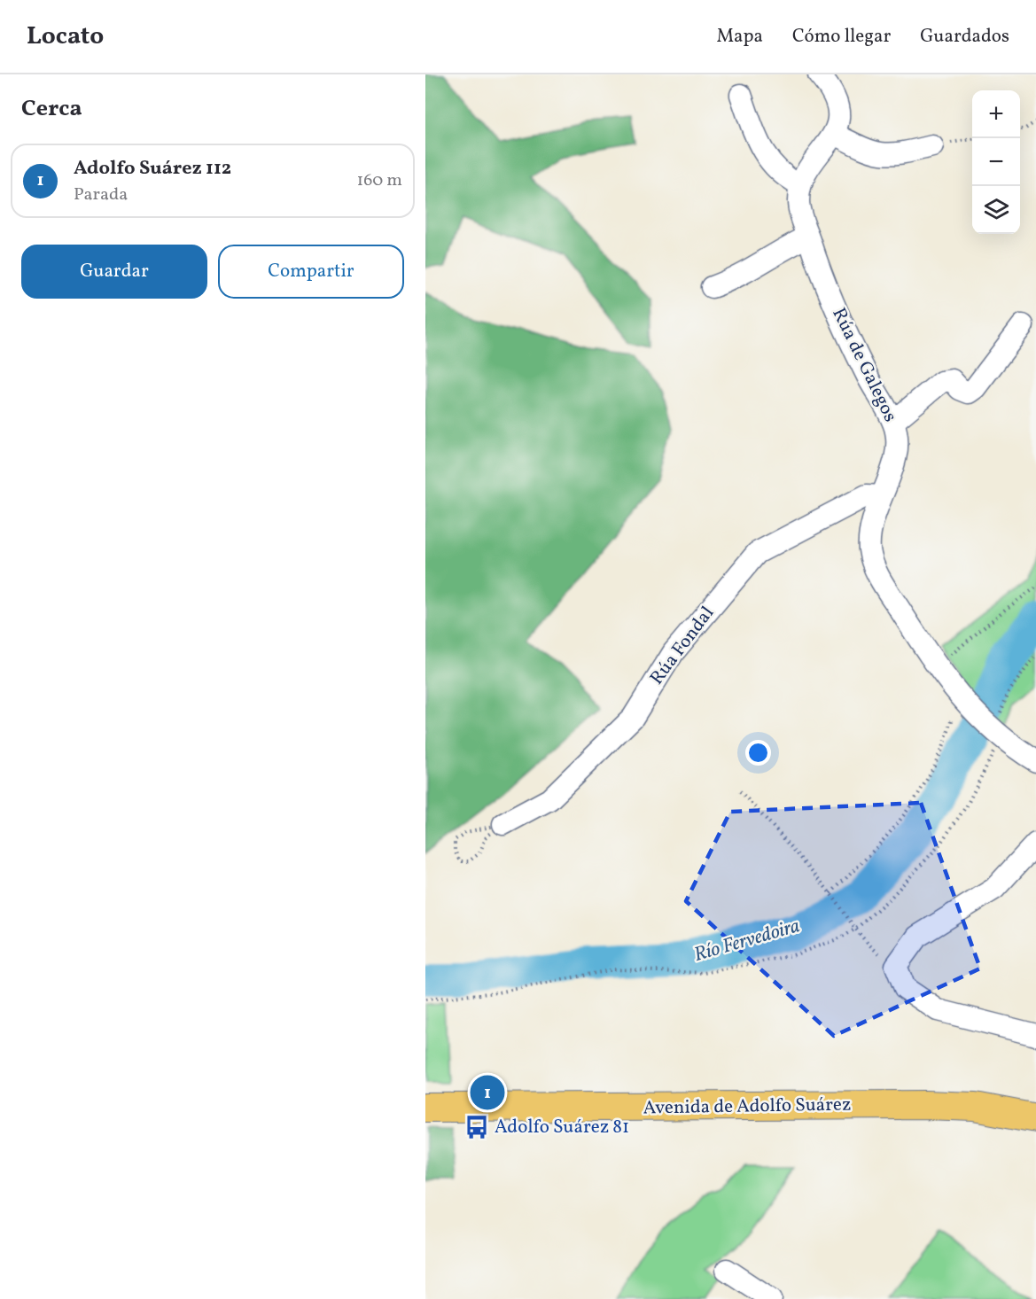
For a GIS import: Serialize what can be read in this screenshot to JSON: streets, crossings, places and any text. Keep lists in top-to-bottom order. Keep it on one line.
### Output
{"streets":{"main road":["Avenida de Adolfo Suárez"],"street":["Rúa de Galegos","Rúa Fondal"]},"crossings":[["Rúa de Galegos","Rúa Fondal"]],"water":["Río Fervedoira"],"places":{"bus stop":["Adolfo Suárez 81"]},"page":{"header":"Locato","nav":["Mapa","Cómo llegar","Guardados"],"heading":"Cerca","map_buttons":["+","−"],"list":[{"mark":"1","name":"Adolfo Suárez 112","note":"Parada","value":"160 m"}],"buttons":["Guardar","Compartir"],"pins":"1"}}
